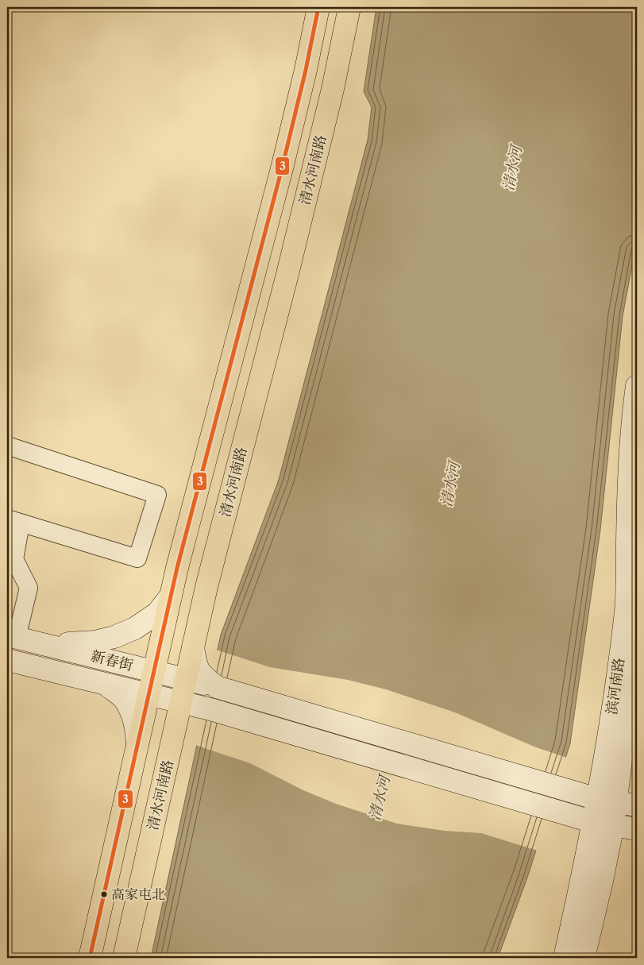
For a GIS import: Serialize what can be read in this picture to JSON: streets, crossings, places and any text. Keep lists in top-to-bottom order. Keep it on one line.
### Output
{"streets":{"main road":["清水河南路","新春街","滨河南路"]},"crossings":[["清水河南路","新春街"],["新春街","滨河南路"]],"water":["清水河"],"places":["高家屯北"],"lines":["transit line 3"]}
